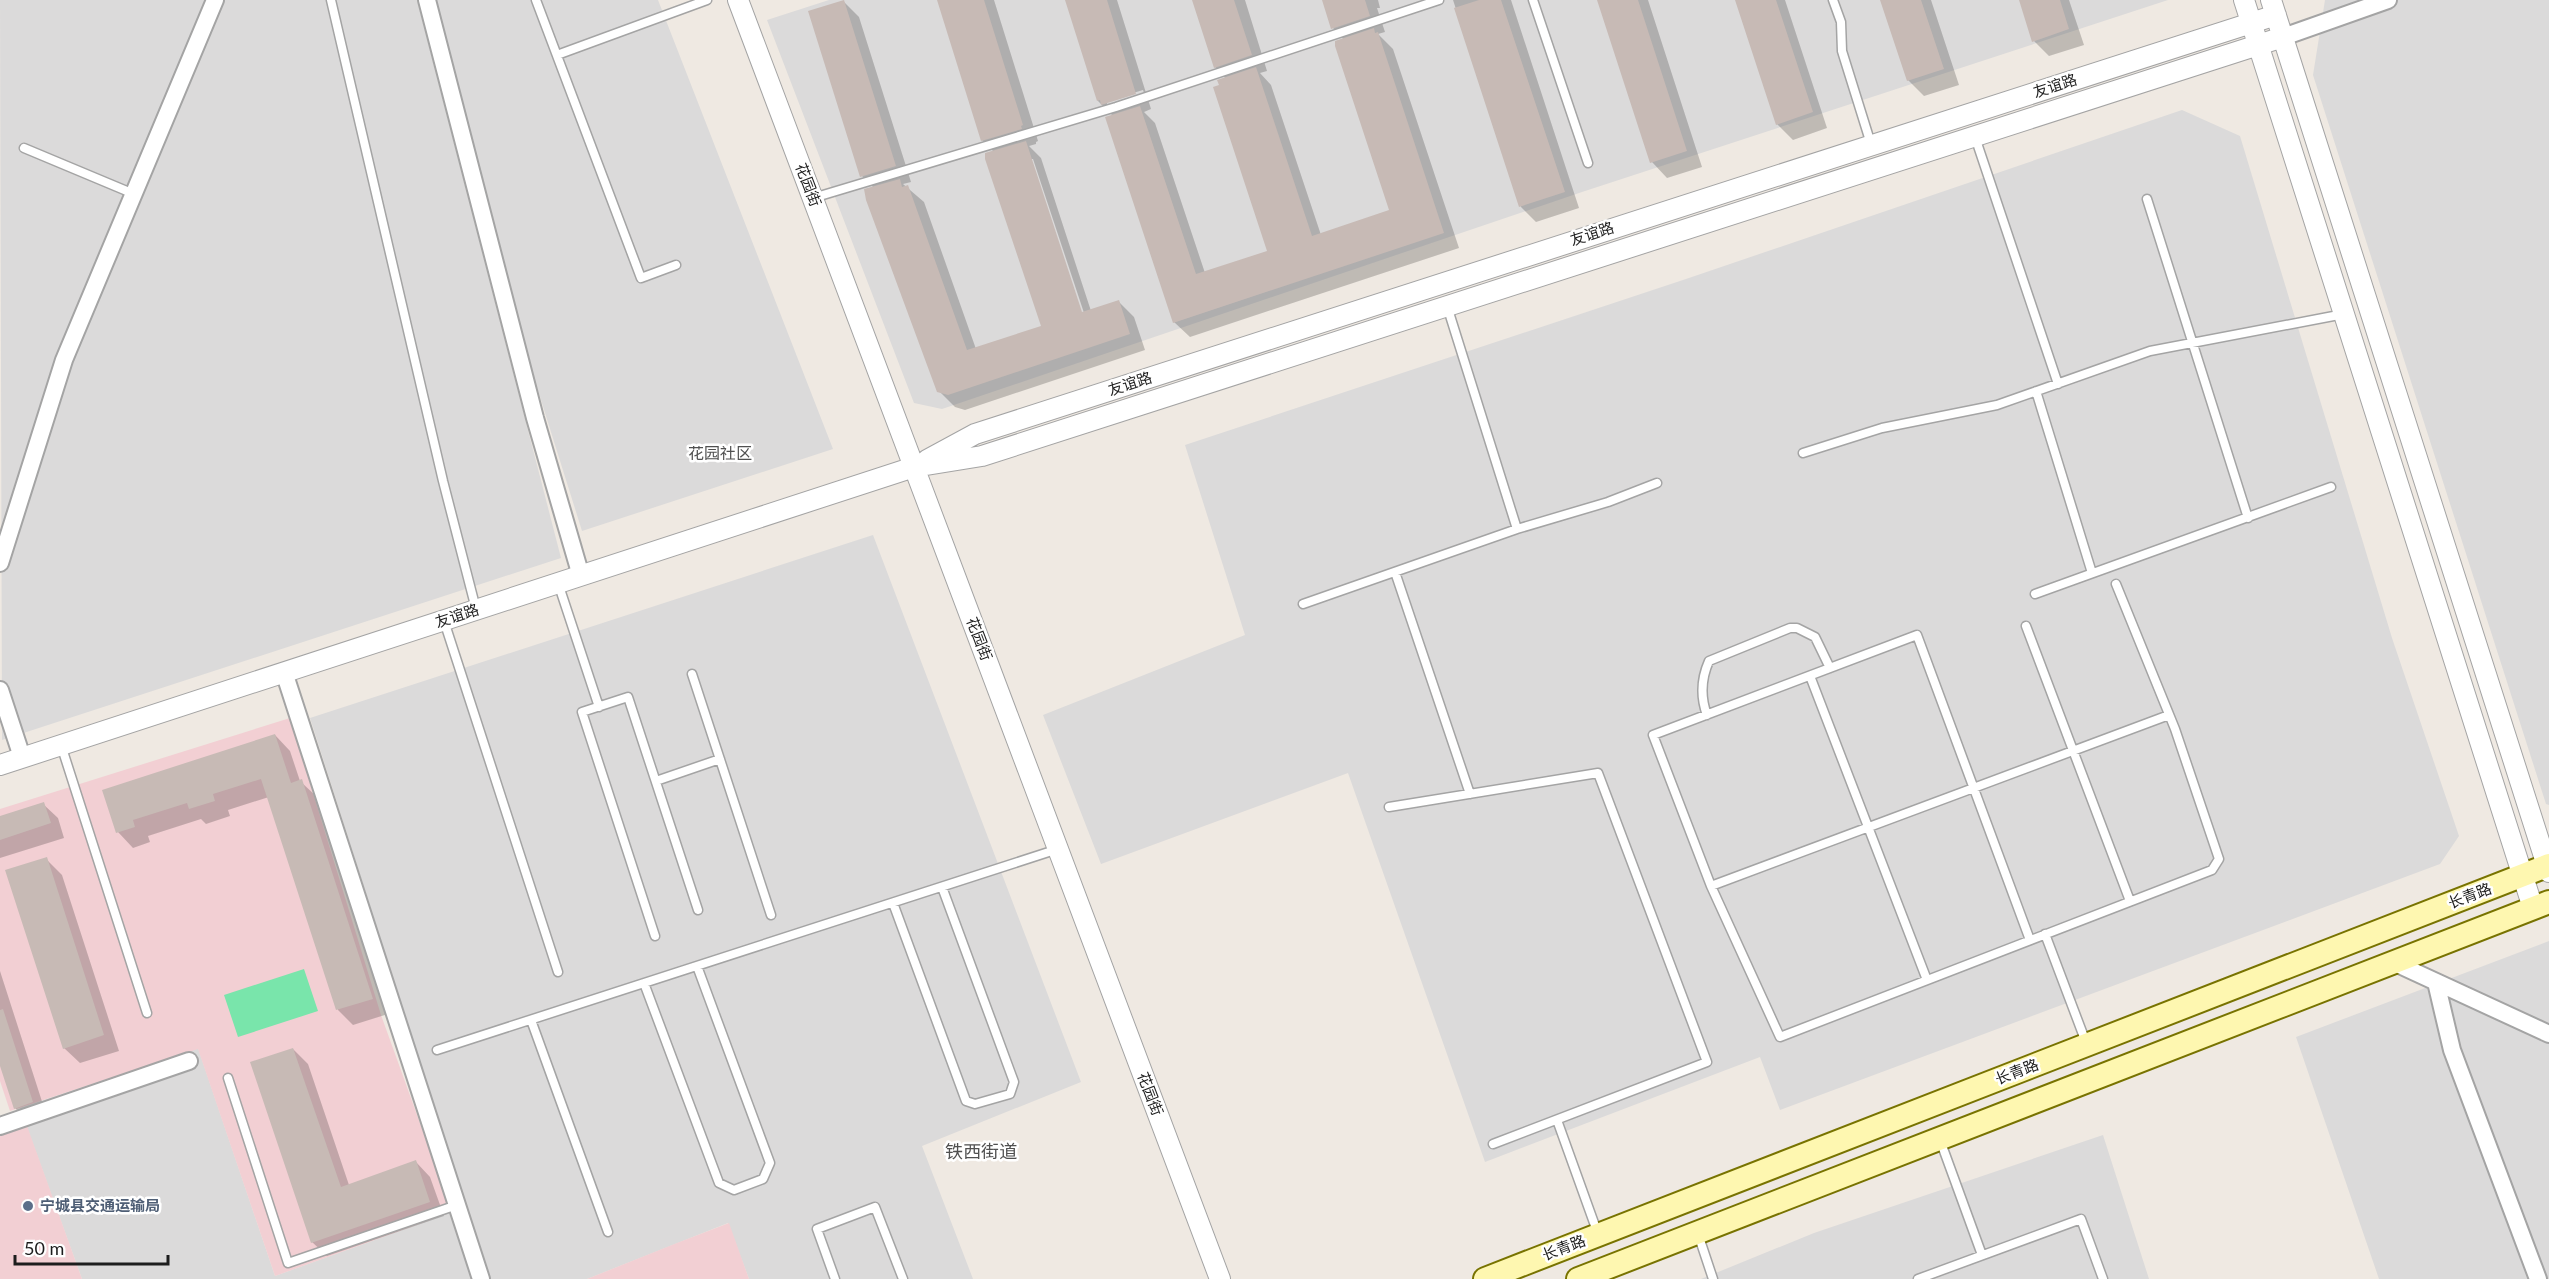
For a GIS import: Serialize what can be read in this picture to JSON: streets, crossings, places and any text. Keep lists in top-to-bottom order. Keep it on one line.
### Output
{"streets":{"main road":["长青路"],"street":["友谊路","花园街"]},"crossings":[["友谊路","花园街"]],"districts":["花园社区","铁西街道"],"places":["宁城县交通运输局"],"scale_bar":"50 m"}
